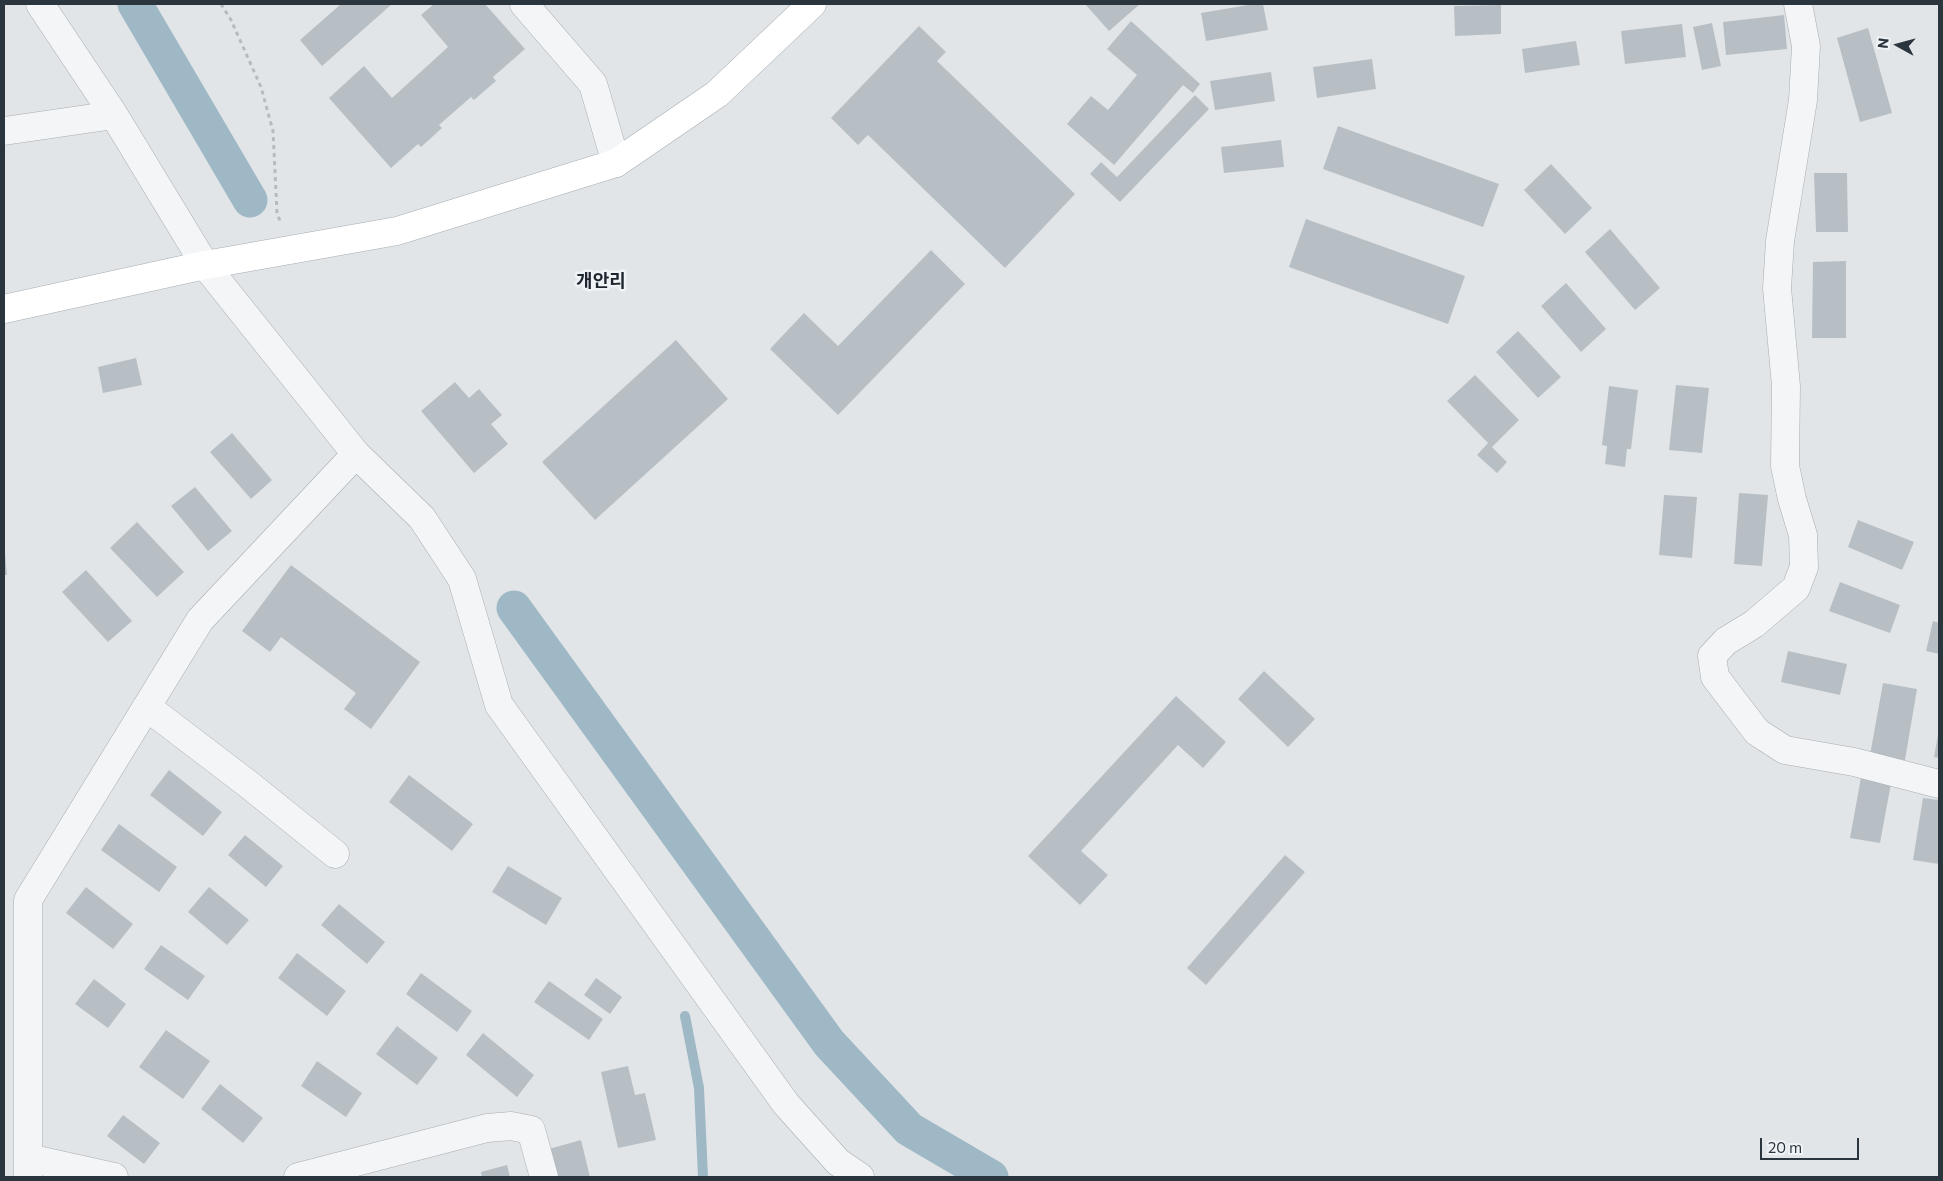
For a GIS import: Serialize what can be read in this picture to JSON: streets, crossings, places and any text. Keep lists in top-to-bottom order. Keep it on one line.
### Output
{"districts":["개안리"],"scale_bar":"20 m","north":"left"}
